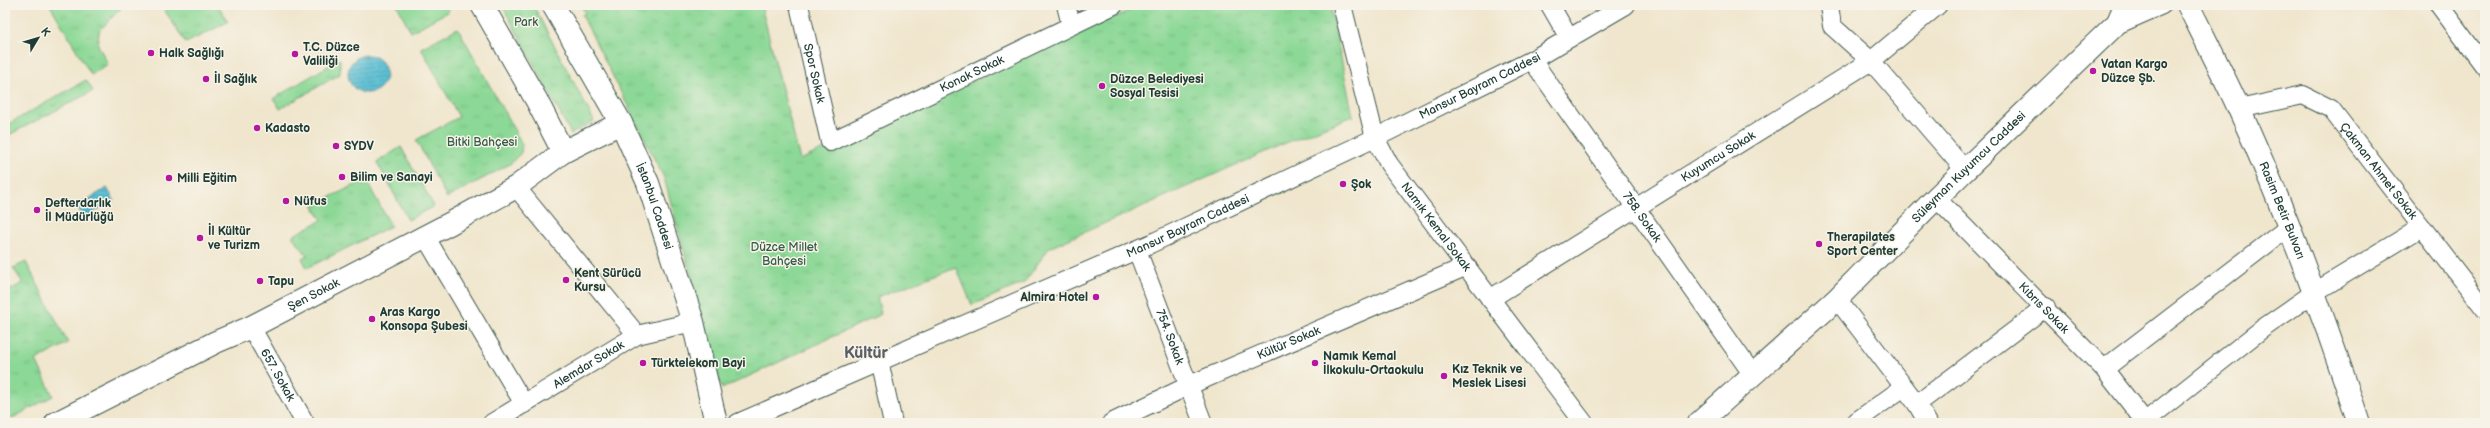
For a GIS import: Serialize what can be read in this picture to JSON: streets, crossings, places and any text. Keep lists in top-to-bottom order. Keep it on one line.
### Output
{"streets":{"main road":["Süleyman Kuyumcu Caddesi","İstanbul Caddesi","Rasim Betir Bulvarı","Şen Sokak"],"street":["Spor Sokak","Konak Sokak","Mansur Bayram Caddesi","Kuyumcu Sokak","Çakman Ahmet Sokak","758. Sokak","Namık Kemal Sokak","Kıbrıs Sokak","754. Sokak","Kültür Sokak","Alemdar Sokak","657. Sokak"]},"crossings":[["Spor Sokak","Konak Sokak"],["Mansur Bayram Caddesi","758. Sokak"],["Mansur Bayram Caddesi","Namık Kemal Sokak"],["Mansur Bayram Caddesi","754. Sokak"],["Kuyumcu Sokak","758. Sokak"],["Kuyumcu Sokak","Namık Kemal Sokak"],["Süleyman Kuyumcu Caddesi","758. Sokak"],["Süleyman Kuyumcu Caddesi","Kıbrıs Sokak"],["Çakman Ahmet Sokak","Rasim Betir Bulvarı"],["İstanbul Caddesi","Şen Sokak"],["İstanbul Caddesi","Alemdar Sokak"],["Namık Kemal Sokak","Kültür Sokak"],["Şen Sokak","657. Sokak"],["754. Sokak","Kültür Sokak"]],"districts":["Kültür"],"parks":["Park","Bitki Bahçesi","Düzce Millet Bahçesi"],"places":["Halk Sağlığı","T.C. Düzce Valiliği","Vatan Kargo Düzce Şb.","İl Sağlık","Düzce Belediyesi Sosyal Tesisi","Kadasto","SYDV","Bilim ve Sanayi","Milli Eğitim","Şok","Nüfus","Defterdarlık İl Müdürlüğü","İl Kültür ve Turizm","Therapilates Sport Center","Kent Sürücü Kursu","Tapu","Almira Hotel","Aras Kargo Konsopa Şubesi","Türktelekom Bayi","Namık Kemal İlkokulu-Ortaokulu","Kız Teknik ve Meslek Lisesi"],"north":"top right"}
